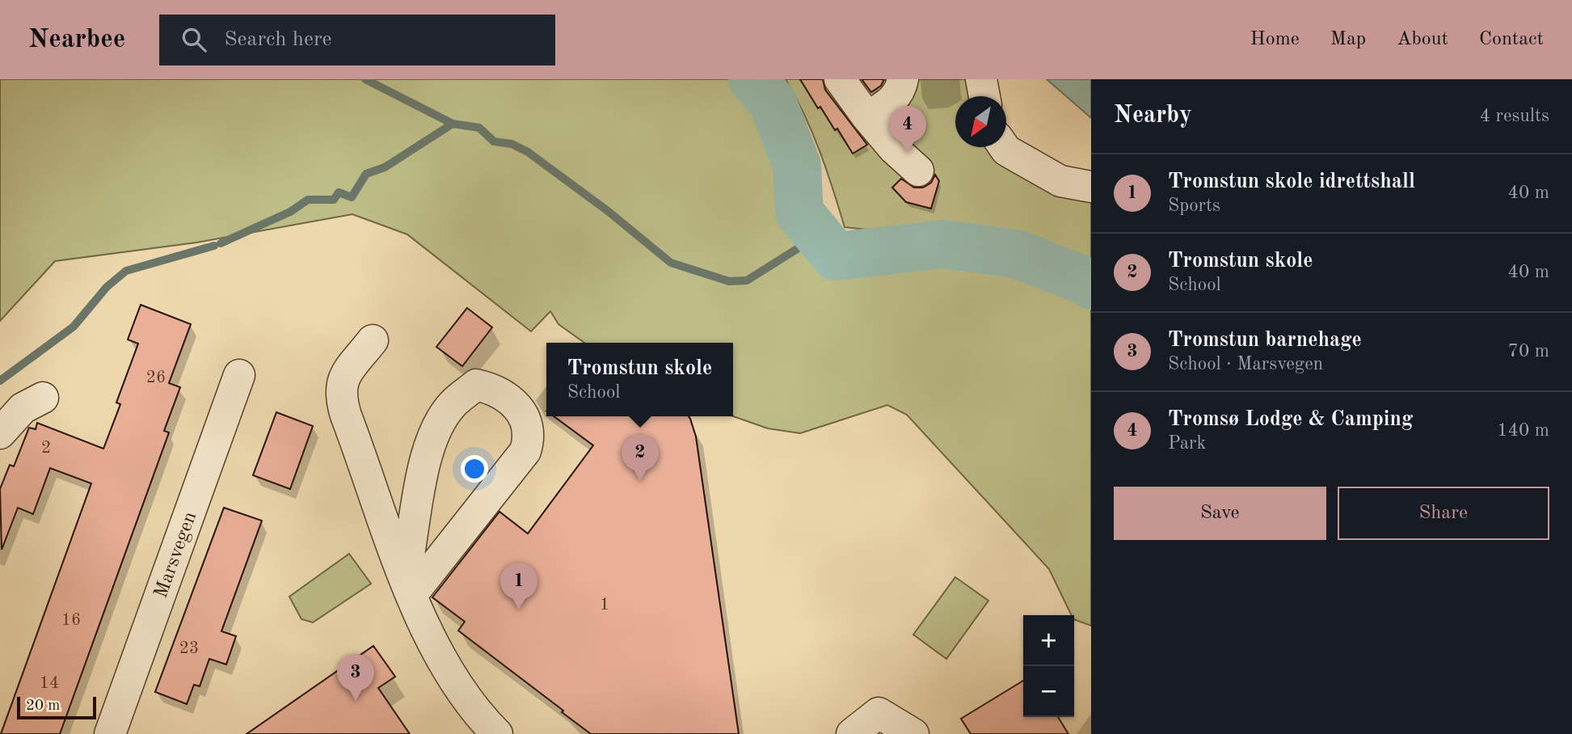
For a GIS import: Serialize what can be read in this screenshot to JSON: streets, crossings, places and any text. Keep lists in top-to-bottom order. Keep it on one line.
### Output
{"streets":{"street":["Marsvegen"]},"house_numbers":["26","2","1","16","23","14"],"scale_bar":"20 m","north":"bottom left","page":{"header":"Nearbee","search":"Search here","nav":["Home","Map","About","Contact"],"heading":["Nearby","4 results"],"pins":["4","2","1","3"],"list":[{"mark":"1","name":"Tromstun skole idrettshall","note":"Sports","value":"40 m"},{"mark":"2","name":"Tromstun skole","note":"School","value":"40 m"},{"mark":"3","name":"Tromstun barnehage","note":"School · Marsvegen","value":"70 m"},{"mark":"4","name":"Tromsø Lodge & Camping","note":"Park","value":"140 m"}],"popup":["Tromstun skole","School"],"buttons":["Save","Share"],"map_buttons":["+","−"],"scale":"20 m"}}
